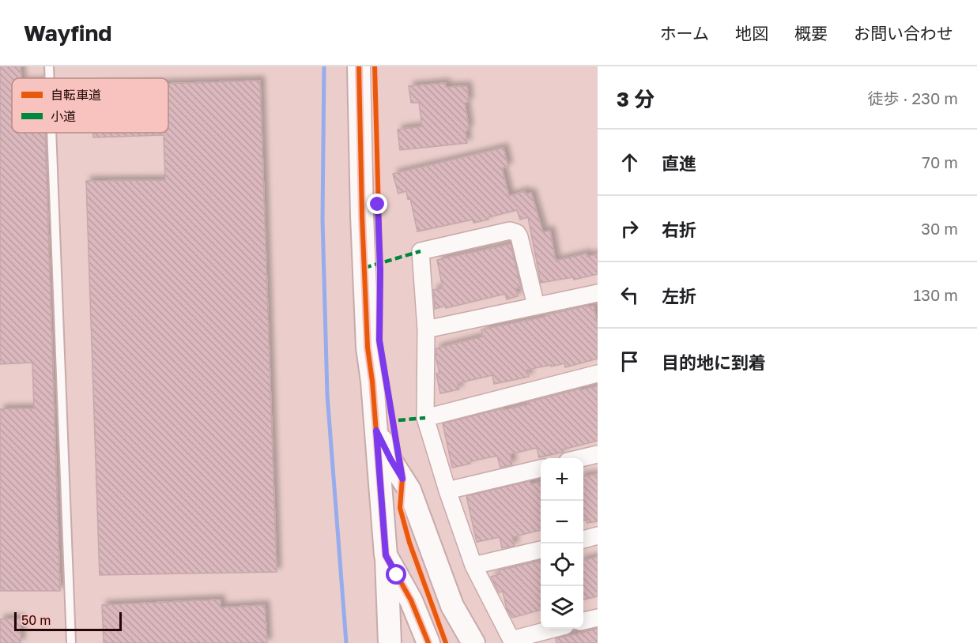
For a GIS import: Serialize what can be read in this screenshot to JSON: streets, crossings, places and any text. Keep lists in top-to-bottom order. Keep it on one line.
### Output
{"legend":["自転車道","小道"],"scale_bar":"50 m","page":{"header":"Wayfind","nav":["ホーム","地図","概要","お問い合わせ"],"heading":["3 分","徒歩 · 230 m"],"list":[["直進","70 m"],["右折","30 m"],["左折","130 m"],"目的地に到着"],"map_buttons":["+","−"],"scale":"50 m"}}
